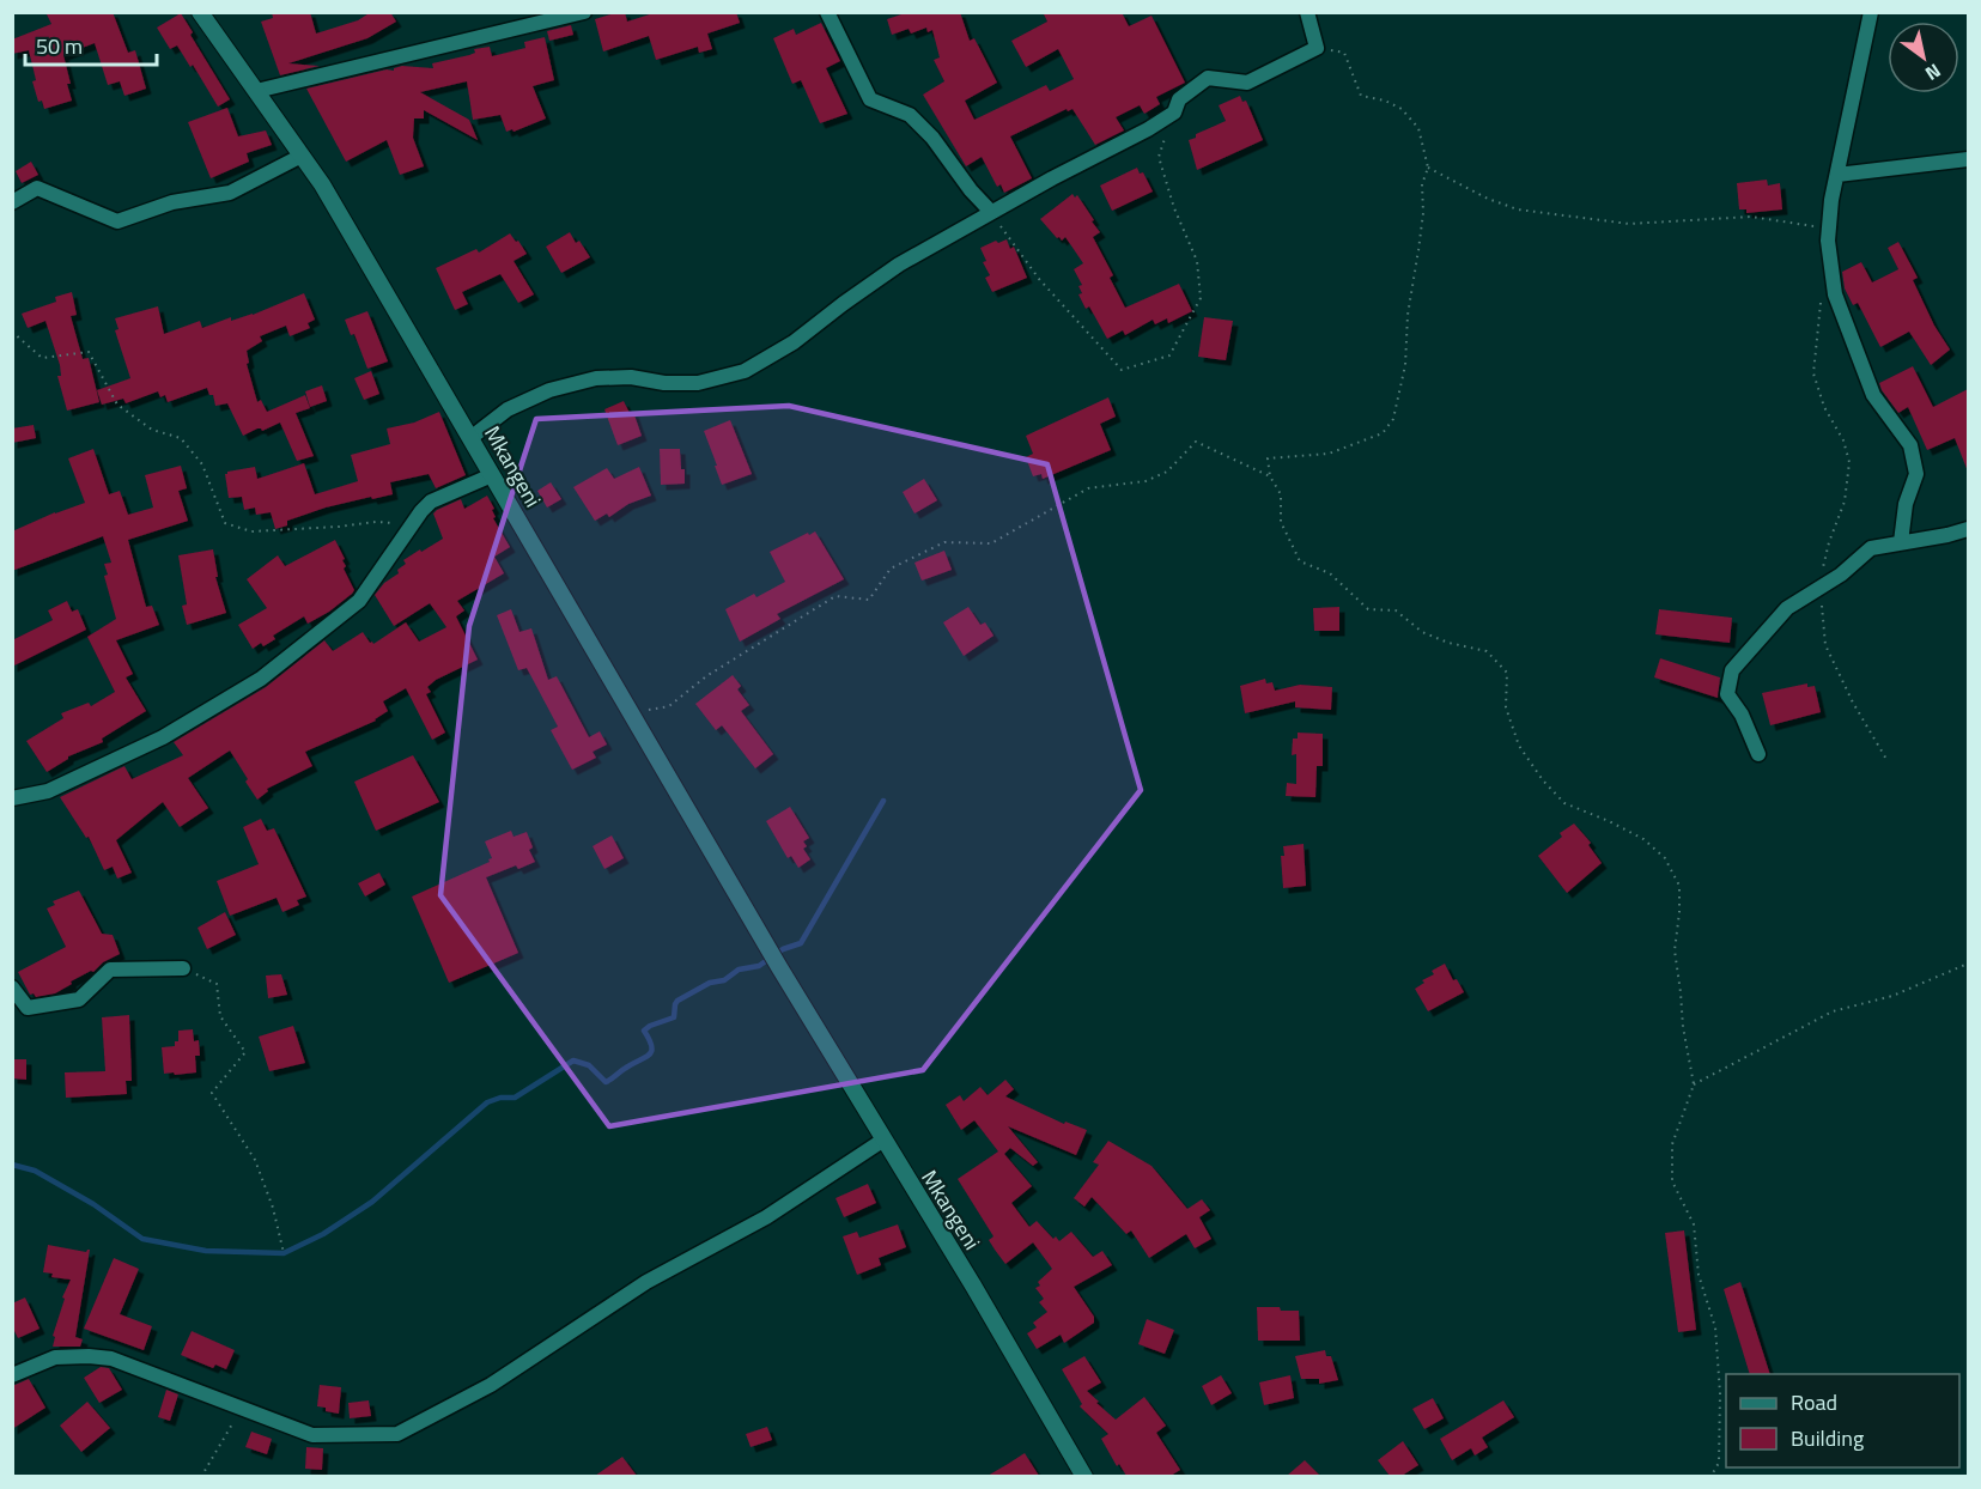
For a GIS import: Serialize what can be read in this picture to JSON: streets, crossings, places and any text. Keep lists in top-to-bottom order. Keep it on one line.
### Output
{"streets":{"street":["Mkangeni"]},"legend":["Road","Building"],"scale_bar":"50 m","north":"bottom right"}
